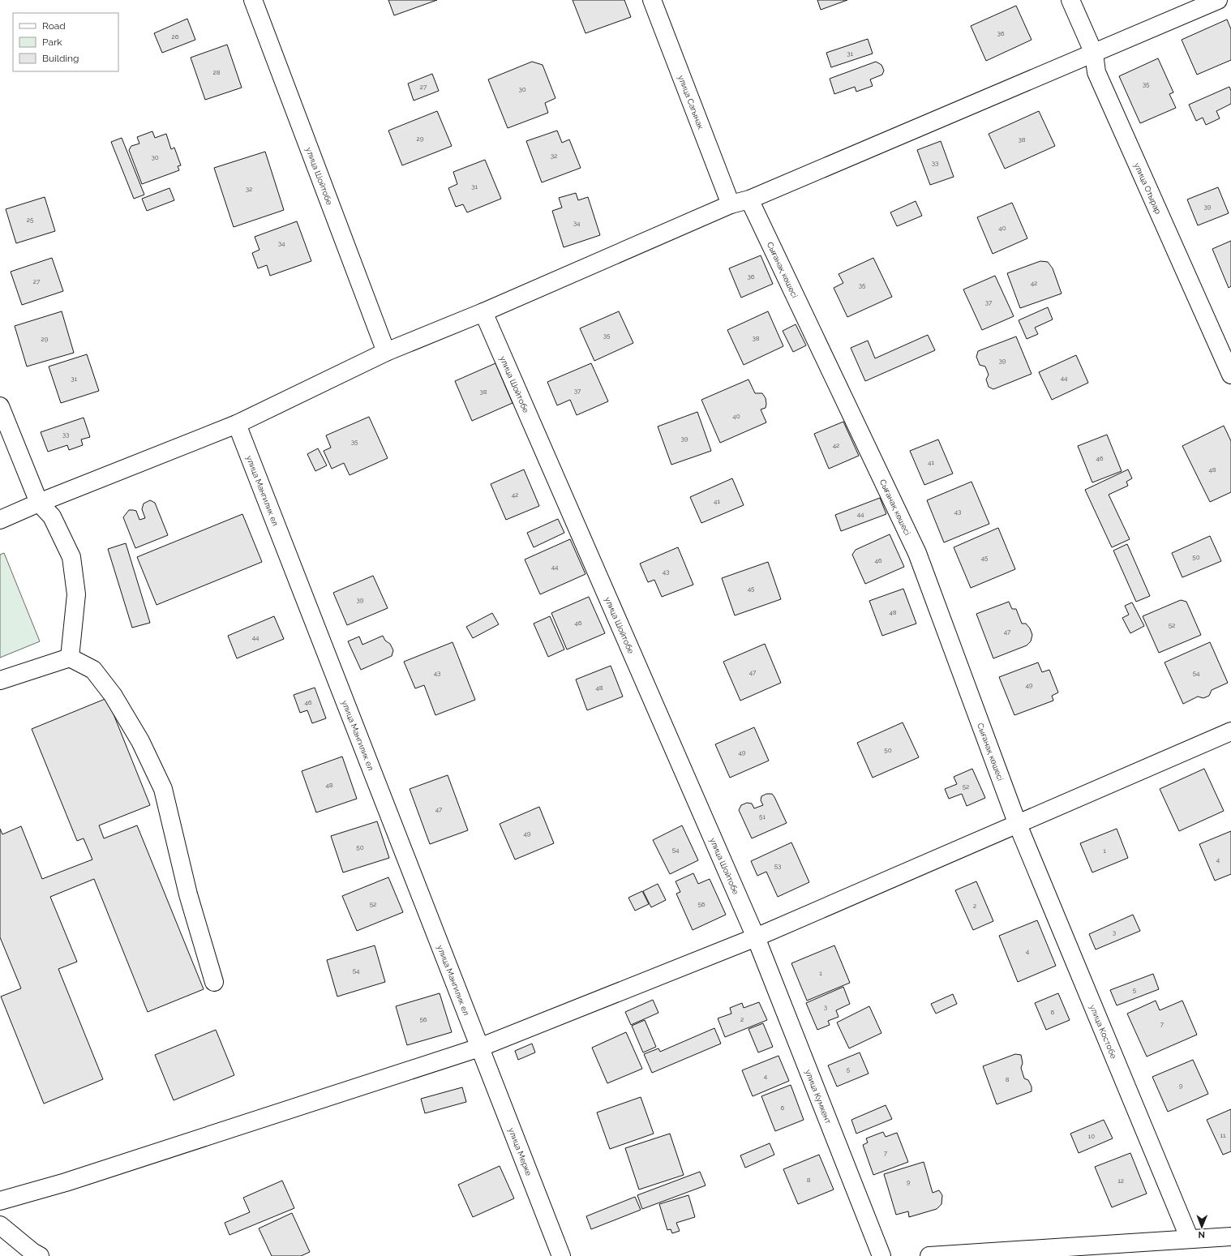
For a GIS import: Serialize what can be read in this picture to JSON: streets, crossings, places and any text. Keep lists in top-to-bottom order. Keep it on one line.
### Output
{"streets":{"street":["улица Сагынак","улица Шойтобе","улица Отырар","Сығанақ көшесі","улица Мангилик ел","улица Костобе","улица Кумкент","улица Мерке"]},"crossings":[["улица Шойтобе","улица Кумкент"],["Сығанақ көшесі","улица Костобе"],["улица Мангилик ел","улица Мерке"]],"house_numbers":["36","26","31","28","35","27","30","29","38","32","30","33","31","32","39","25","34","40","34","36","27","42","35","37","35","38","29","39","44","31","37","38","40","33","39","35","42","46","41","48","42","41","43","44","50","45","46","44","43","45","39","48","46","52","47","44","47","43","54","49","48","46","50","49","48","52","47","51","49","50","54","1","4","53","52","56","2","3","4","54","1","5","3","6","56","2","7","5","4","8","9","6","11","10","7","8","12","9"],"legend":["Road","Park","Building"],"north":"bottom"}
